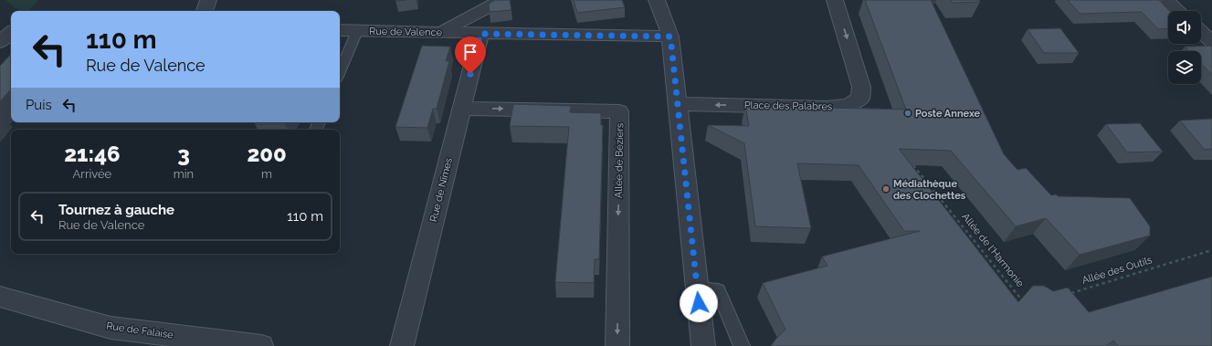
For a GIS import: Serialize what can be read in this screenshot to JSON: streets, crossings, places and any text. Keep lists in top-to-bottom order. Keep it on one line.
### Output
{"streets":{"street":["Rue de Valence","Place des Palabres","Allée de Béziers","Rue de Nîmes","Rue de Falaise"],"path":["Allée de l'Harmonie","Allée des Outils"]},"crossings":[["Rue de Valence","Rue de Nîmes"],["Allée de Béziers","Rue de Nîmes"]],"places":["Poste Annexe","Médiathèque des Clochettes"],"page":{"turn":["110 m","Rue de Valence"],"then":"Puis","eta":["21:46","Arrivée","3","min","200","m"],"list":[{"name":"Tournez à gauche","note":"Rue de Valence","value":"110 m"}]}}
